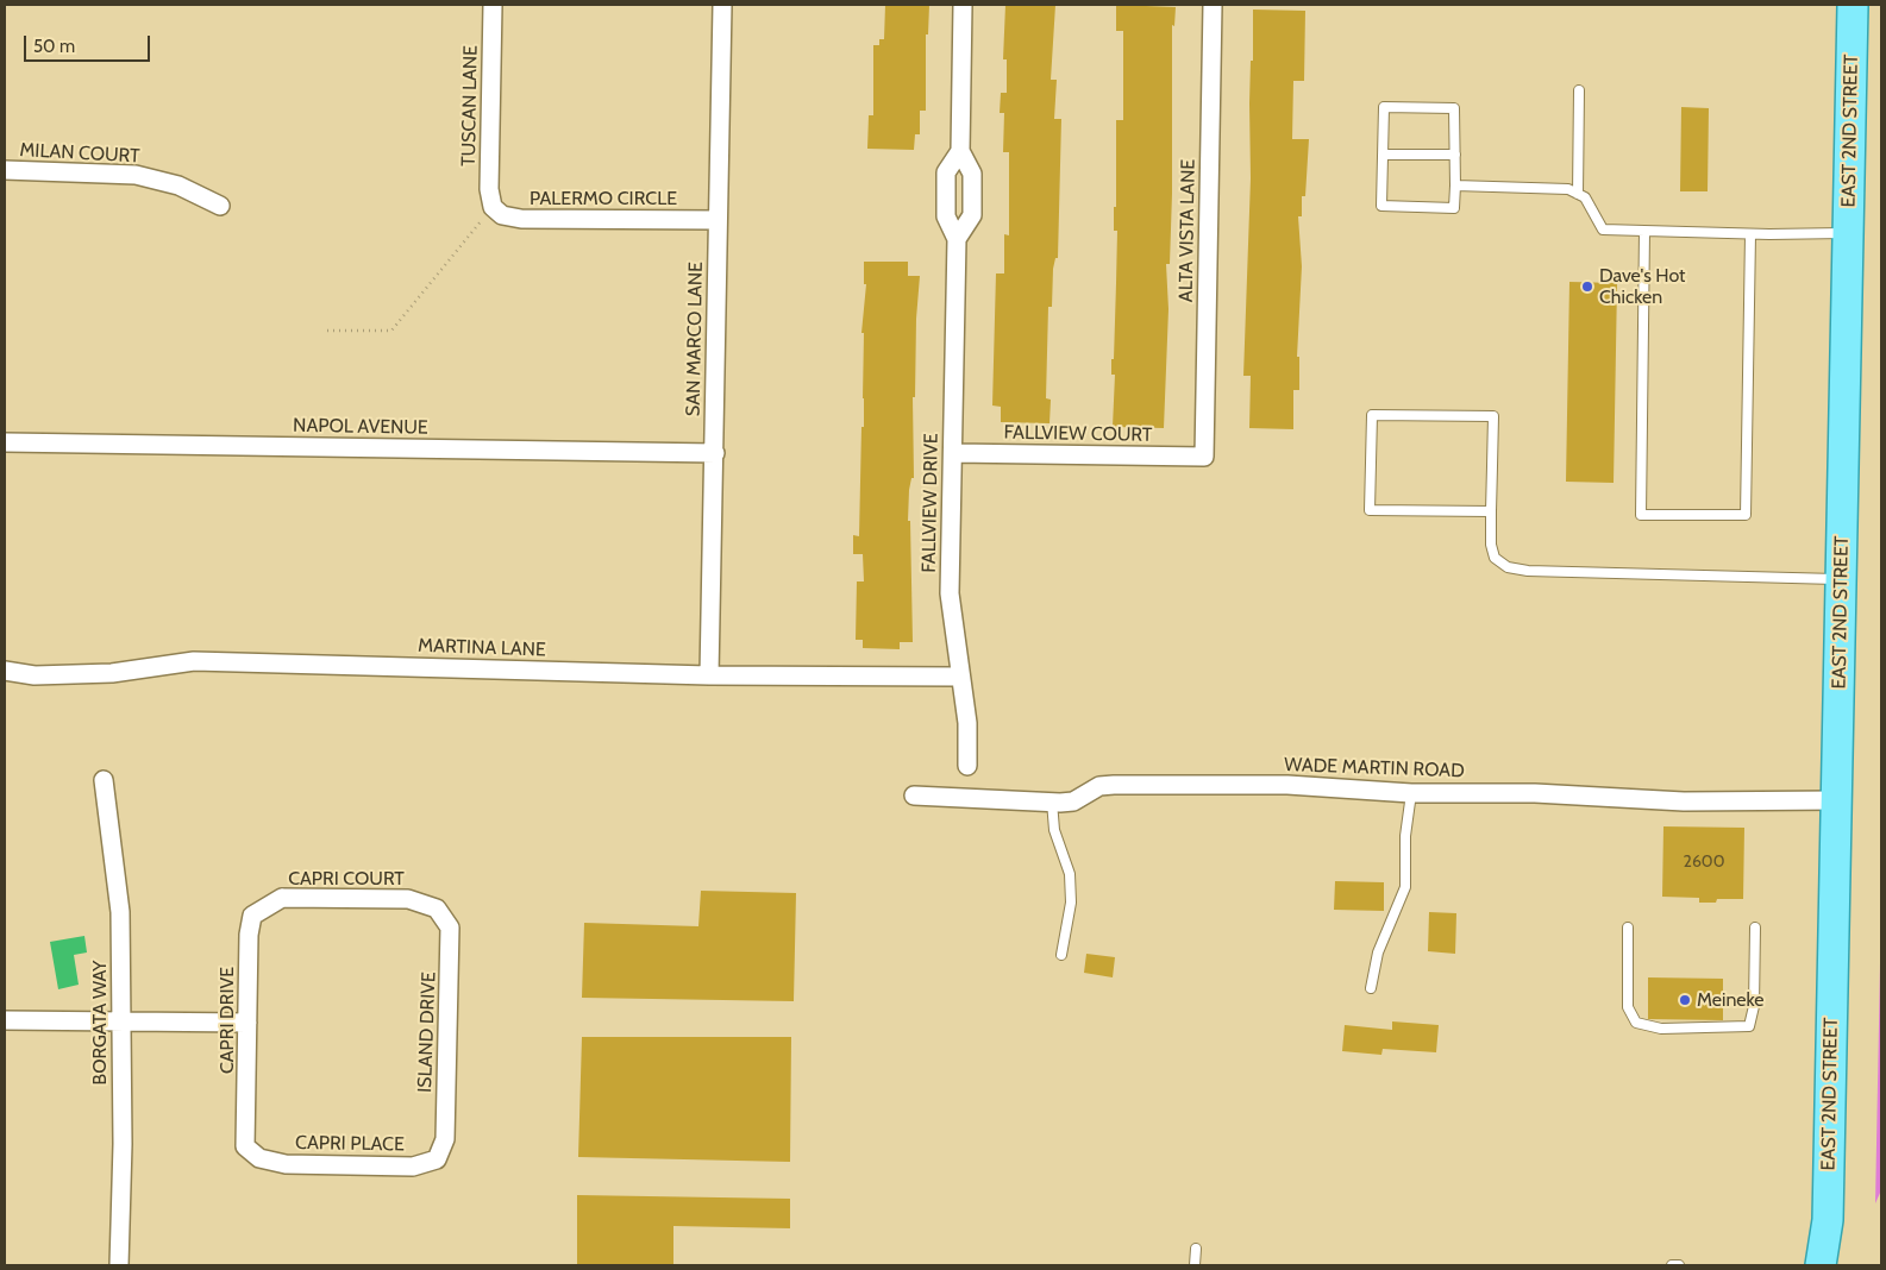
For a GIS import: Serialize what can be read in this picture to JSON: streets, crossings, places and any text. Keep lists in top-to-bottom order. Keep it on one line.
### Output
{"streets":{"main road":["EAST 2ND STREET"],"street":["TUSCAN LANE","MILAN COURT","PALERMO CIRCLE","ALTA VISTA LANE","SAN MARCO LANE","NAPOL AVENUE","FALLVIEW COURT","FALLVIEW DRIVE","MARTINA LANE","WADE MARTIN ROAD","CAPRI COURT","CAPRI DRIVE","BORGATA WAY","ISLAND DRIVE","CAPRI PLACE"]},"crossings":[["TUSCAN LANE","PALERMO CIRCLE"],["EAST 2ND STREET","WADE MARTIN ROAD"],["PALERMO CIRCLE","SAN MARCO LANE"],["ALTA VISTA LANE","FALLVIEW COURT"],["SAN MARCO LANE","NAPOL AVENUE"],["SAN MARCO LANE","MARTINA LANE"],["FALLVIEW COURT","FALLVIEW DRIVE"],["FALLVIEW DRIVE","MARTINA LANE"],["CAPRI COURT","CAPRI DRIVE"],["CAPRI COURT","ISLAND DRIVE"],["CAPRI DRIVE","CAPRI PLACE"],["ISLAND DRIVE","CAPRI PLACE"]],"places":["Dave's Hot Chicken","Meineke"],"house_numbers":["2600"],"scale_bar":"50 m"}
